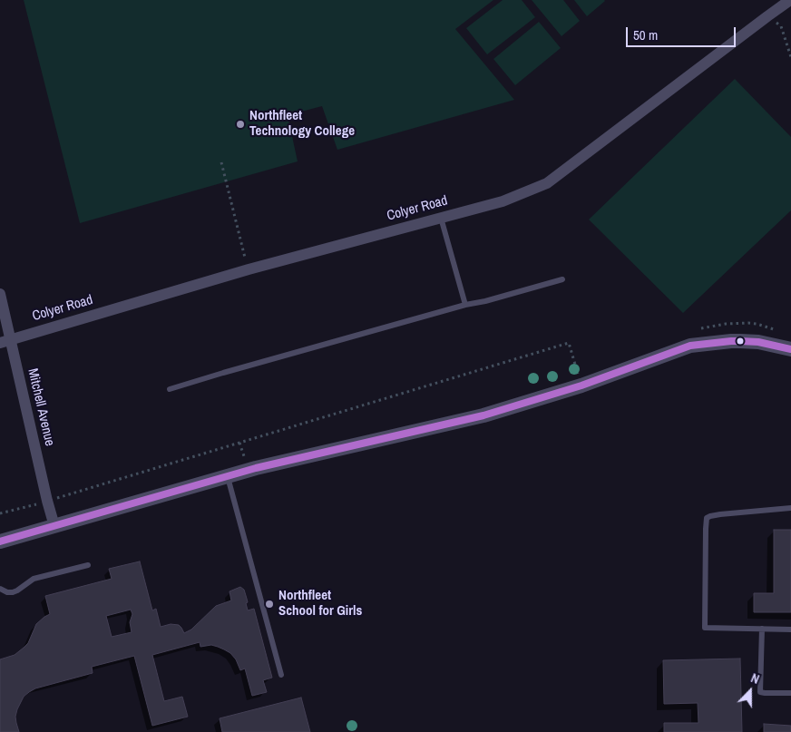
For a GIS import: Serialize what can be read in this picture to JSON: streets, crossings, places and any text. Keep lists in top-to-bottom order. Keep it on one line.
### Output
{"streets":{"street":["Colyer Road","Mitchell Avenue"]},"crossings":[["Colyer Road","Mitchell Avenue"]],"places":["Northfleet Technology College","Northfleet School for Girls"],"scale_bar":"50 m","north":"top"}
